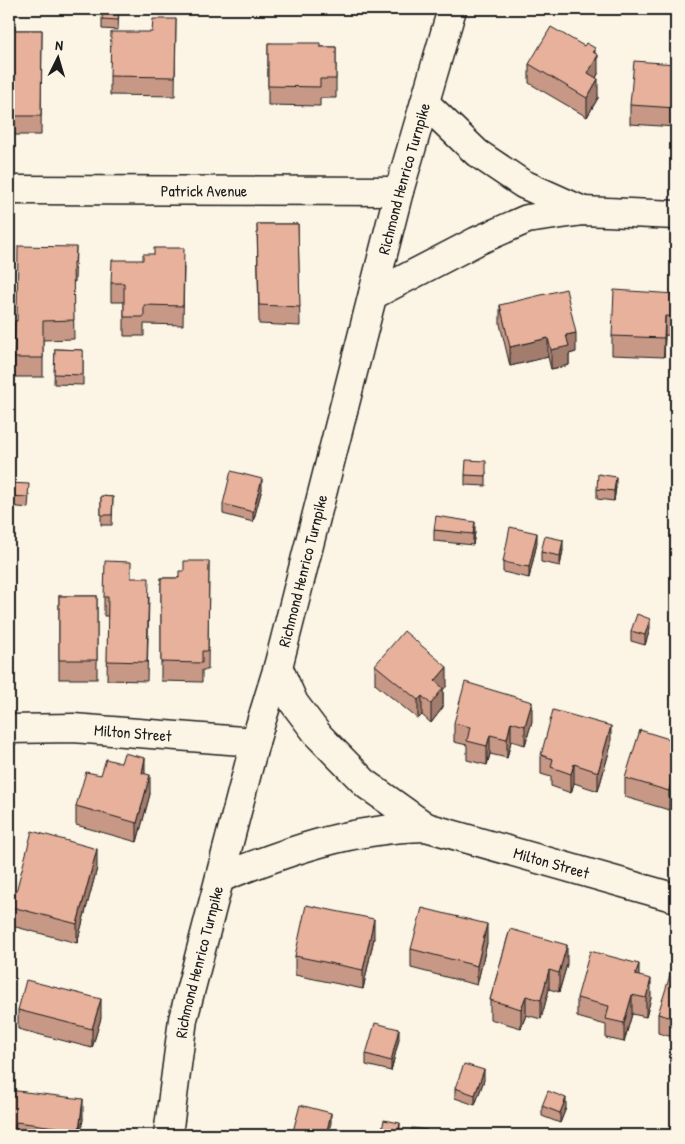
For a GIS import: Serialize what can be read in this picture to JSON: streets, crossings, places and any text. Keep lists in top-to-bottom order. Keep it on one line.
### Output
{"streets":{"street":["Richmond Henrico Turnpike","Patrick Avenue","Milton Street"]},"crossings":[["Richmond Henrico Turnpike","Patrick Avenue"],["Richmond Henrico Turnpike","Milton Street"]],"north":"top"}
